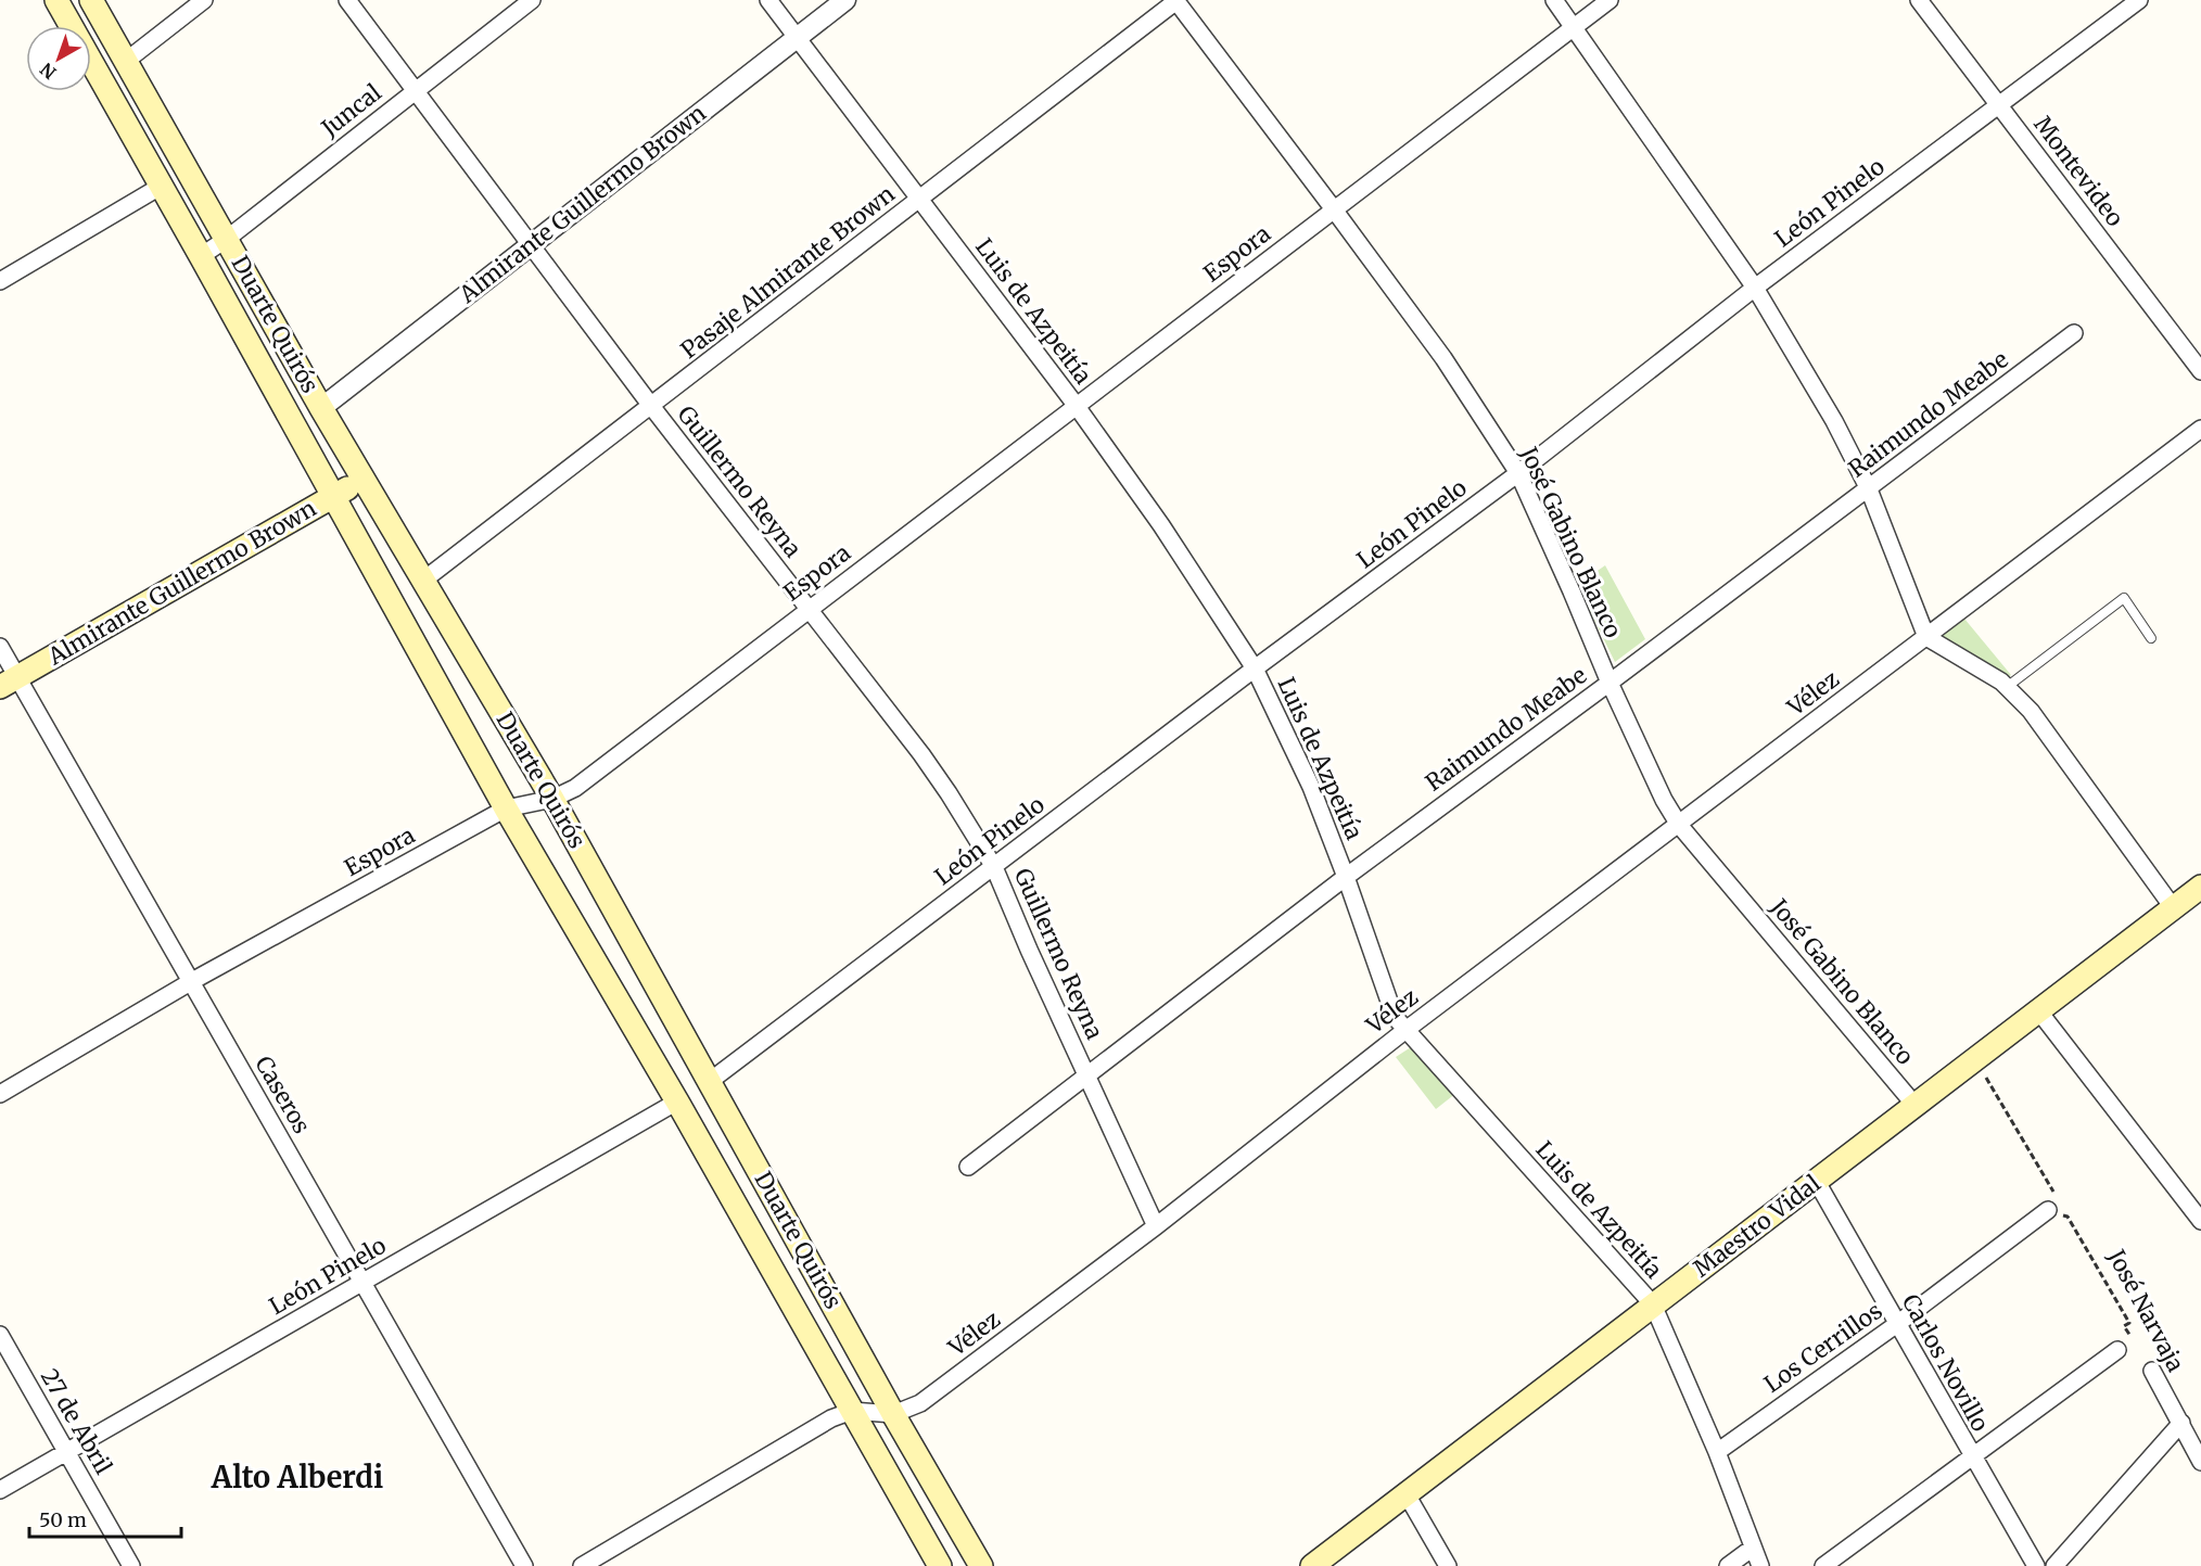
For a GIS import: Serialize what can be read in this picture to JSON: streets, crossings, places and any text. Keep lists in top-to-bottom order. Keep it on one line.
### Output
{"streets":{"main road":["Almirante Guillermo Brown","Duarte Quirós","Maestro Vidal"],"street":["Juncal","Montevideo","León Pinelo","Espora","Pasaje Almirante Brown","Luis de Azpeitía","Raimundo Meabe","Guillermo Reyna","José Gabino Blanco","Vélez","Caseros","José Narvaja","Los Cerrillos","Carlos Novillo","27 de Abril"]},"crossings":[["Juncal","Duarte Quirós"],["Juncal","Guillermo Reyna"],["Montevideo","León Pinelo"],["León Pinelo","Luis de Azpeitía"],["León Pinelo","Duarte Quirós"],["León Pinelo","Guillermo Reyna"],["León Pinelo","José Gabino Blanco"],["León Pinelo","Caseros"],["León Pinelo","27 de Abril"],["Almirante Guillermo Brown","Luis de Azpeitía"],["Almirante Guillermo Brown","Duarte Quirós"],["Almirante Guillermo Brown","Guillermo Reyna"],["Almirante Guillermo Brown","Caseros"],["Espora","Luis de Azpeitía"],["Espora","Duarte Quirós"],["Espora","Guillermo Reyna"],["Espora","José Gabino Blanco"],["Espora","Caseros"],["Pasaje Almirante Brown","Luis de Azpeitía"],["Pasaje Almirante Brown","Duarte Quirós"],["Pasaje Almirante Brown","Guillermo Reyna"],["Pasaje Almirante Brown","José Gabino Blanco"],["Luis de Azpeitía","Raimundo Meabe"],["Luis de Azpeitía","Vélez"],["Luis de Azpeitía","Maestro Vidal"],["Luis de Azpeitía","Los Cerrillos"],["Duarte Quirós","Vélez"],["Raimundo Meabe","Guillermo Reyna"],["Raimundo Meabe","José Gabino Blanco"],["Guillermo Reyna","Vélez"],["José Gabino Blanco","Vélez"],["José Gabino Blanco","Maestro Vidal"],["Maestro Vidal","Carlos Novillo"],["Los Cerrillos","Carlos Novillo"]],"districts":["Alto Alberdi"],"scale_bar":"50 m","north":"bottom left"}
